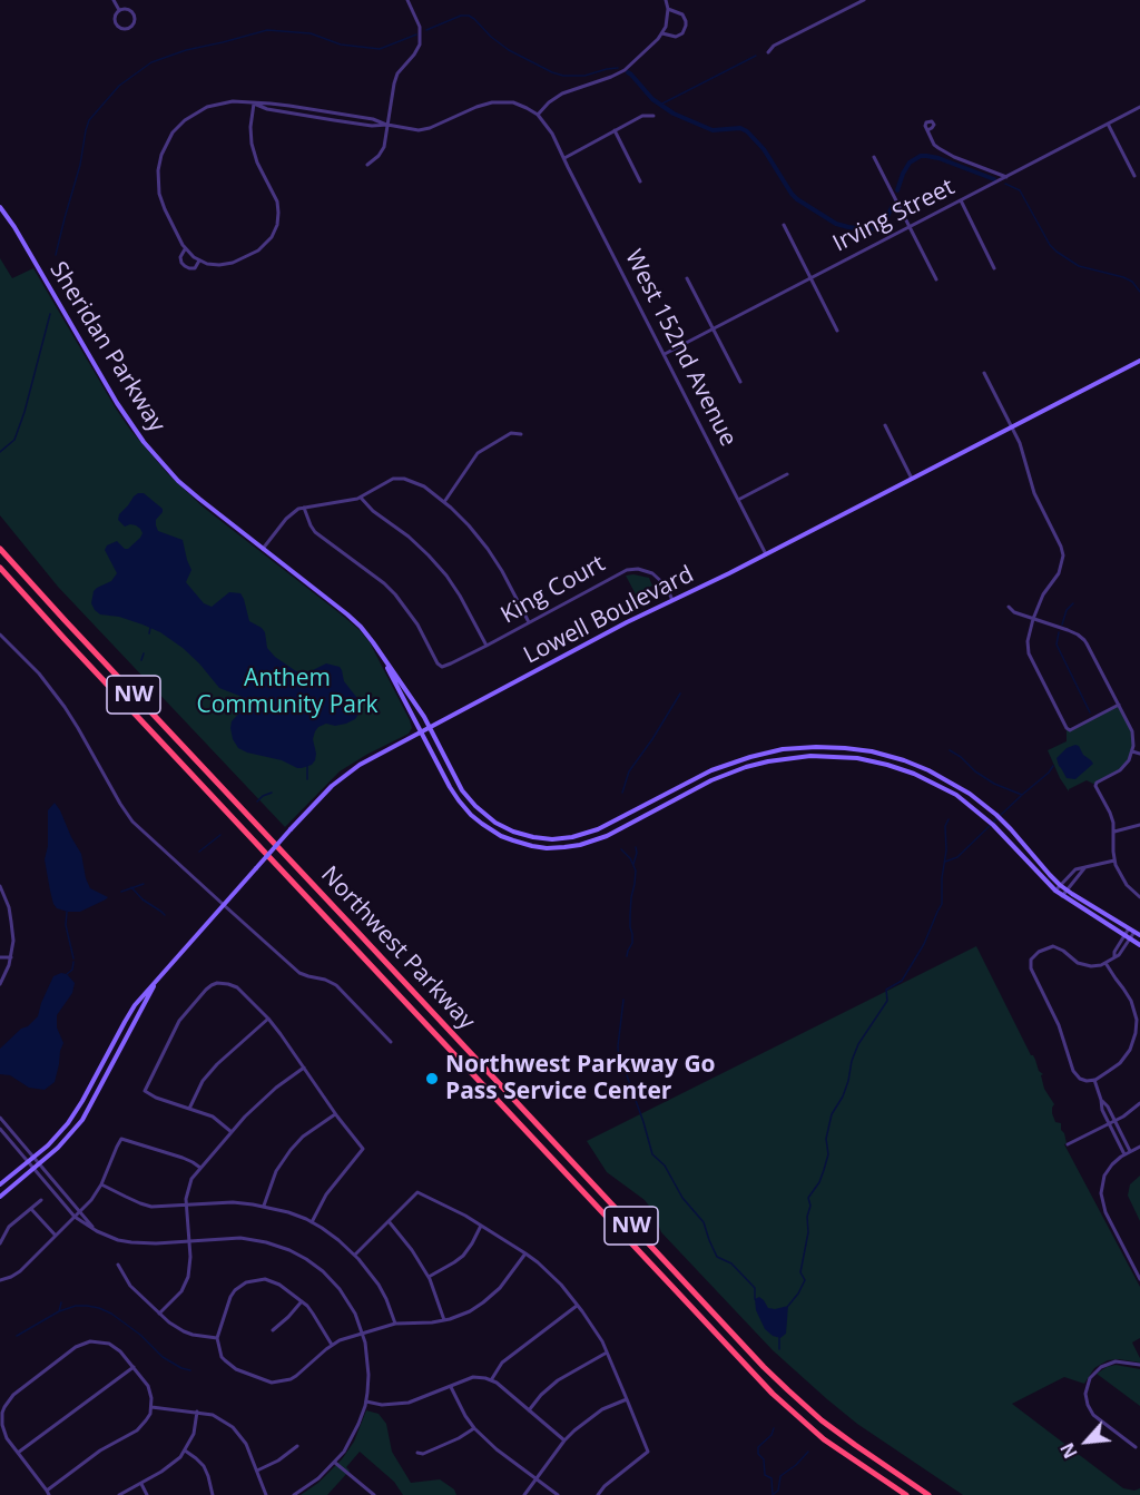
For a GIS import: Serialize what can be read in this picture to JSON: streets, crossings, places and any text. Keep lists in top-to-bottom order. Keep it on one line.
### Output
{"streets":{"highway":["NW","Northwest Parkway"],"main road":["Sheridan Parkway","Lowell Boulevard"],"street":["Irving Street","West 152nd Avenue","King Court"]},"crossings":[["Irving Street","West 152nd Avenue"],["Sheridan Parkway","Lowell Boulevard"],["West 152nd Avenue","Lowell Boulevard"],["King Court","Lowell Boulevard"]],"parks":["Anthem Community Park"],"places":["Northwest Parkway Go Pass Service Center"],"north":"bottom left"}
